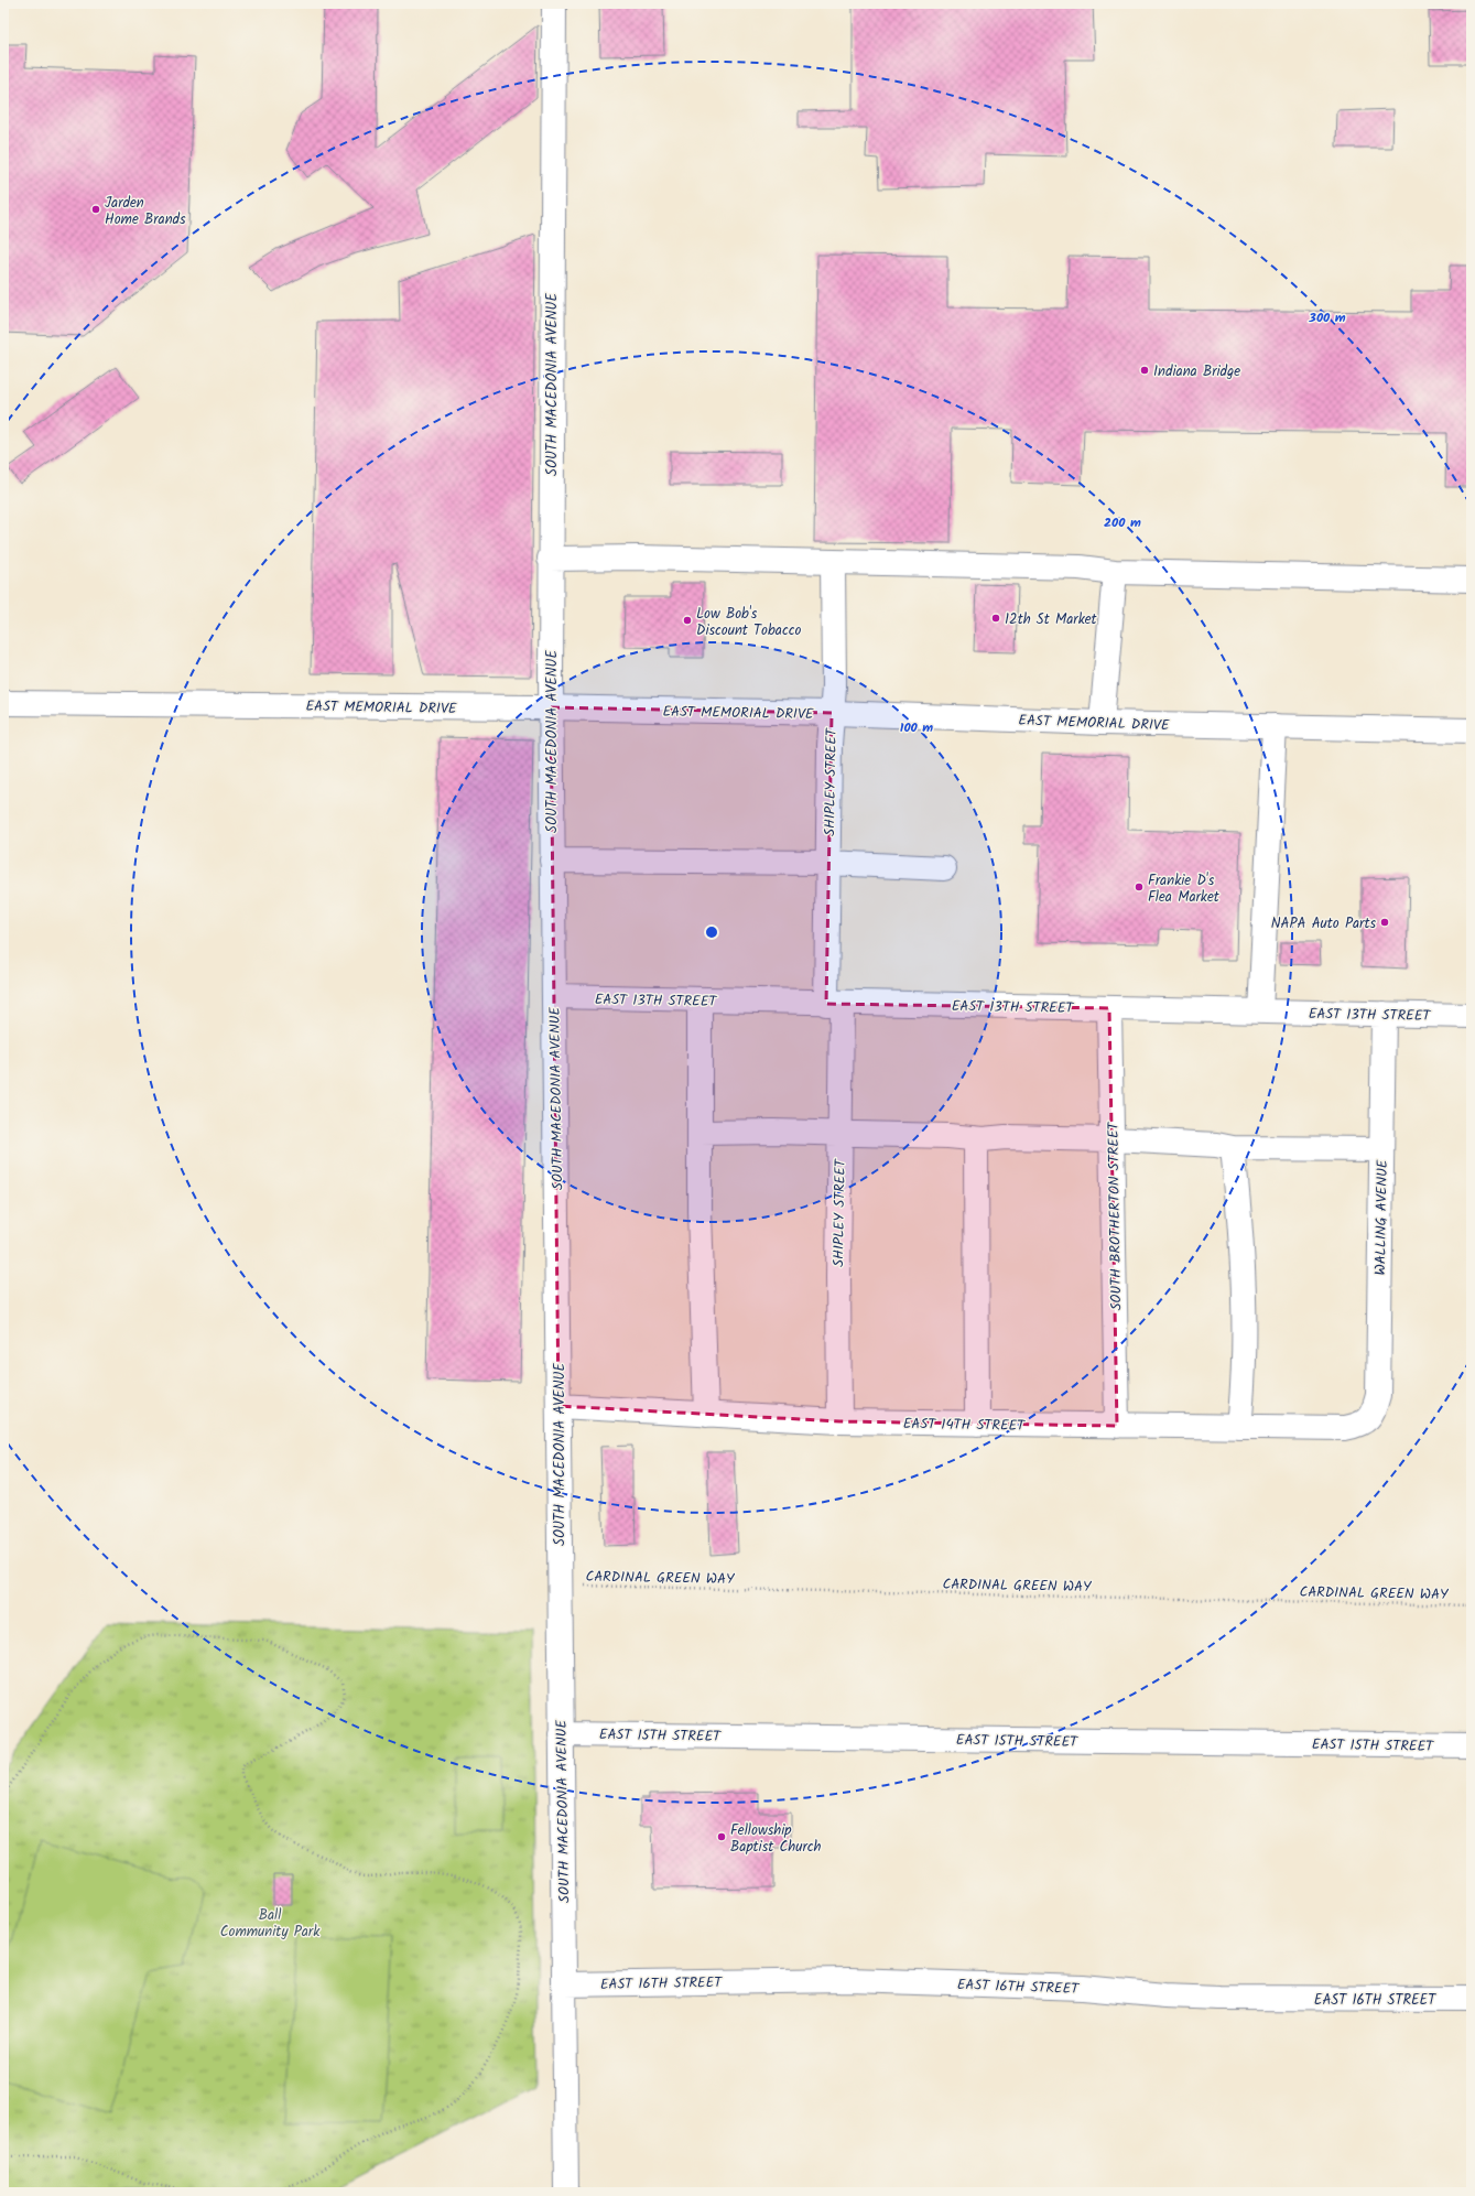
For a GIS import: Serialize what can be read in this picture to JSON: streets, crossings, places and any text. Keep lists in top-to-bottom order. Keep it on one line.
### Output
{"streets":{"street":["SOUTH MACEDONIA AVENUE","EAST MEMORIAL DRIVE","SHIPLEY STREET","EAST 13TH STREET","SOUTH BROTHERTON STREET","WALLING AVENUE","EAST 14TH STREET","EAST 15TH STREET","EAST 16TH STREET"],"path":["CARDINAL GREEN WAY"]},"crossings":[["SOUTH MACEDONIA AVENUE","EAST MEMORIAL DRIVE"],["SOUTH MACEDONIA AVENUE","EAST 13TH STREET"],["SOUTH MACEDONIA AVENUE","EAST 14TH STREET"],["SOUTH MACEDONIA AVENUE","CARDINAL GREEN WAY"],["SOUTH MACEDONIA AVENUE","EAST 15TH STREET"],["SOUTH MACEDONIA AVENUE","EAST 16TH STREET"],["EAST MEMORIAL DRIVE","SHIPLEY STREET"],["SHIPLEY STREET","EAST 13TH STREET"],["SHIPLEY STREET","EAST 14TH STREET"],["EAST 13TH STREET","SOUTH BROTHERTON STREET"],["EAST 13TH STREET","WALLING AVENUE"],["SOUTH BROTHERTON STREET","EAST 14TH STREET"],["WALLING AVENUE","EAST 14TH STREET"]],"parks":["Ball Community Park"],"places":["Jarden Home Brands","Indiana Bridge","12th St Market","Low Bob's Discount Tobacco","Frankie D's Flea Market","NAPA Auto Parts","Fellowship Baptist Church"],"rings":["300 m","200 m","100 m"]}
